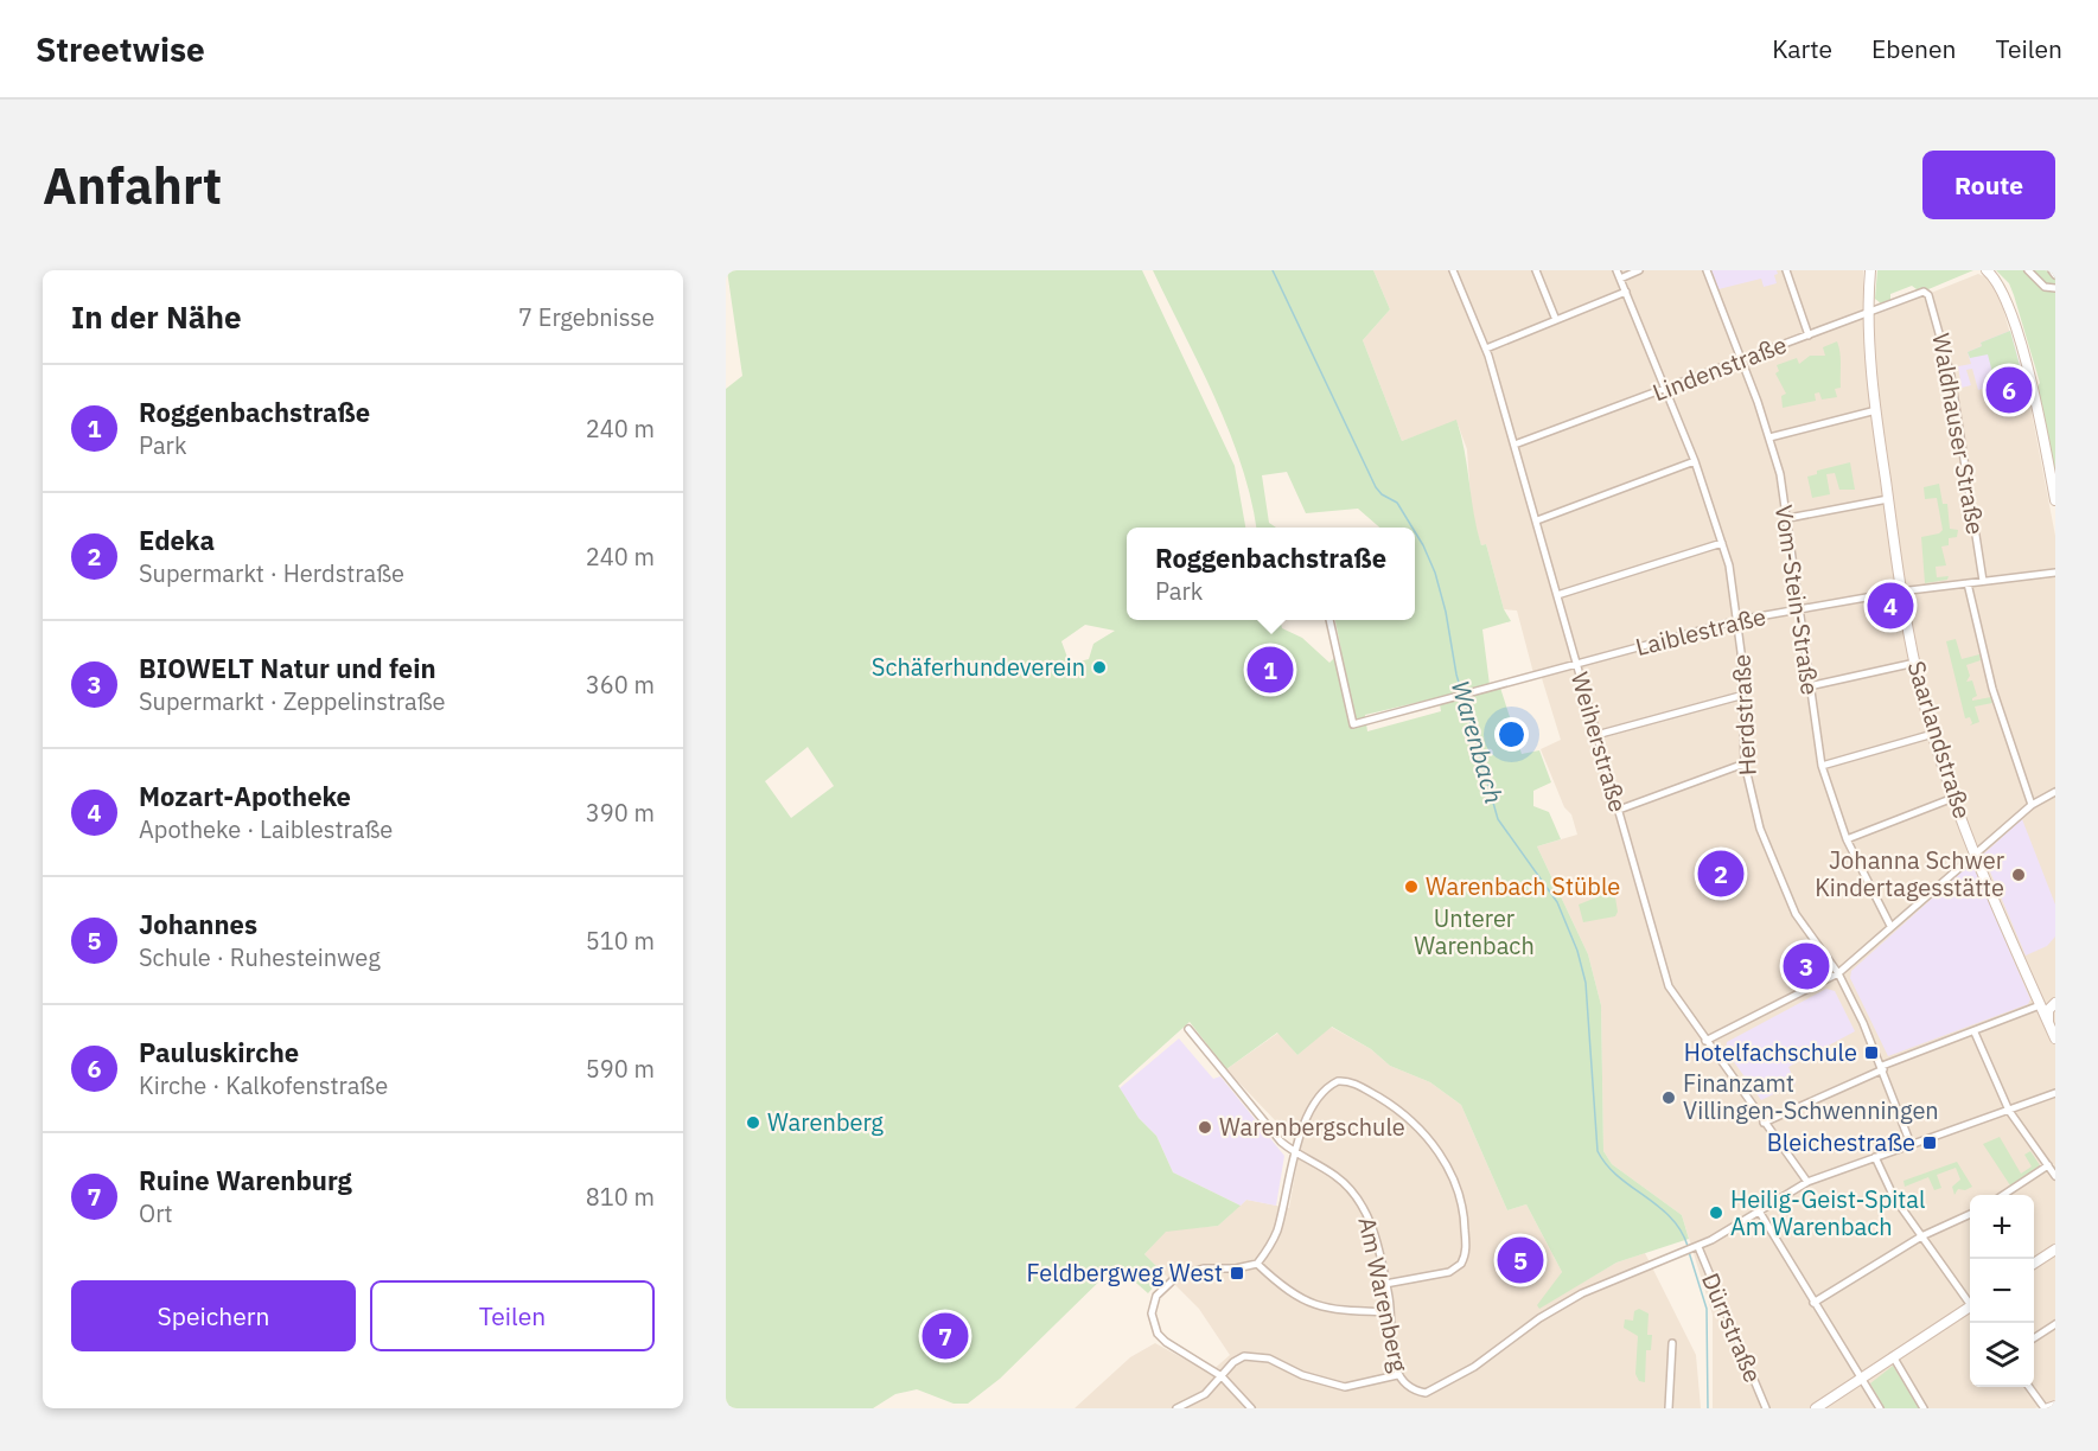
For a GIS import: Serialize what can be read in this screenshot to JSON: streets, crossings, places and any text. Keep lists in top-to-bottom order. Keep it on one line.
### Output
{"streets":{"street":["Lindenstraße","Waldhauser Straße","Vom-Stein-Straße","Laiblestraße","Herdstraße","Saarlandstraße","Weiherstraße","Am Warenberg","Dürrstraße"]},"crossings":[["Lindenstraße","Waldhauser Straße"],["Lindenstraße","Vom-Stein-Straße"],["Lindenstraße","Herdstraße"],["Lindenstraße","Saarlandstraße"],["Lindenstraße","Weiherstraße"],["Waldhauser Straße","Laiblestraße"],["Vom-Stein-Straße","Laiblestraße"],["Laiblestraße","Herdstraße"],["Laiblestraße","Saarlandstraße"],["Laiblestraße","Weiherstraße"],["Am Warenberg","Dürrstraße"]],"water":["Warenbach"],"parks":["Unterer Warenbach"],"places":{"other":["Schäferhundeverein","Johanna Schwer Kindertagesstätte","Warenbach Stüble","Finanzamt Villingen-Schwenningen","Warenberg","Warenbergschule","Heilig-Geist-Spital Am Warenbach"],"transit":["Hotelfachschule","Bleichestraße","Feldbergweg West"]},"page":{"header":"Streetwise","nav":["Karte","Ebenen","Teilen"],"buttons":["Route",["Speichern","Teilen"]],"title":"Anfahrt","heading":["In der Nähe","7 Ergebnisse"],"list":[{"mark":"1","name":"Roggenbachstraße","note":"Park","value":"240 m"},{"mark":"2","name":"Edeka","note":"Supermarkt · Herdstraße","value":"240 m"},{"mark":"3","name":"BIOWELT Natur und fein","note":"Supermarkt · Zeppelinstraße","value":"360 m"},{"mark":"4","name":"Mozart-Apotheke","note":"Apotheke · Laiblestraße","value":"390 m"},{"mark":"5","name":"Johannes","note":"Schule · Ruhesteinweg","value":"510 m"},{"mark":"6","name":"Pauluskirche","note":"Kirche · Kalkofenstraße","value":"590 m"},{"mark":"7","name":"Ruine Warenburg","note":"Ort","value":"810 m"}],"pins":["6","4","1","2","3","5","7"],"popup":["Roggenbachstraße","Park"],"map_buttons":["+","−"]}}
